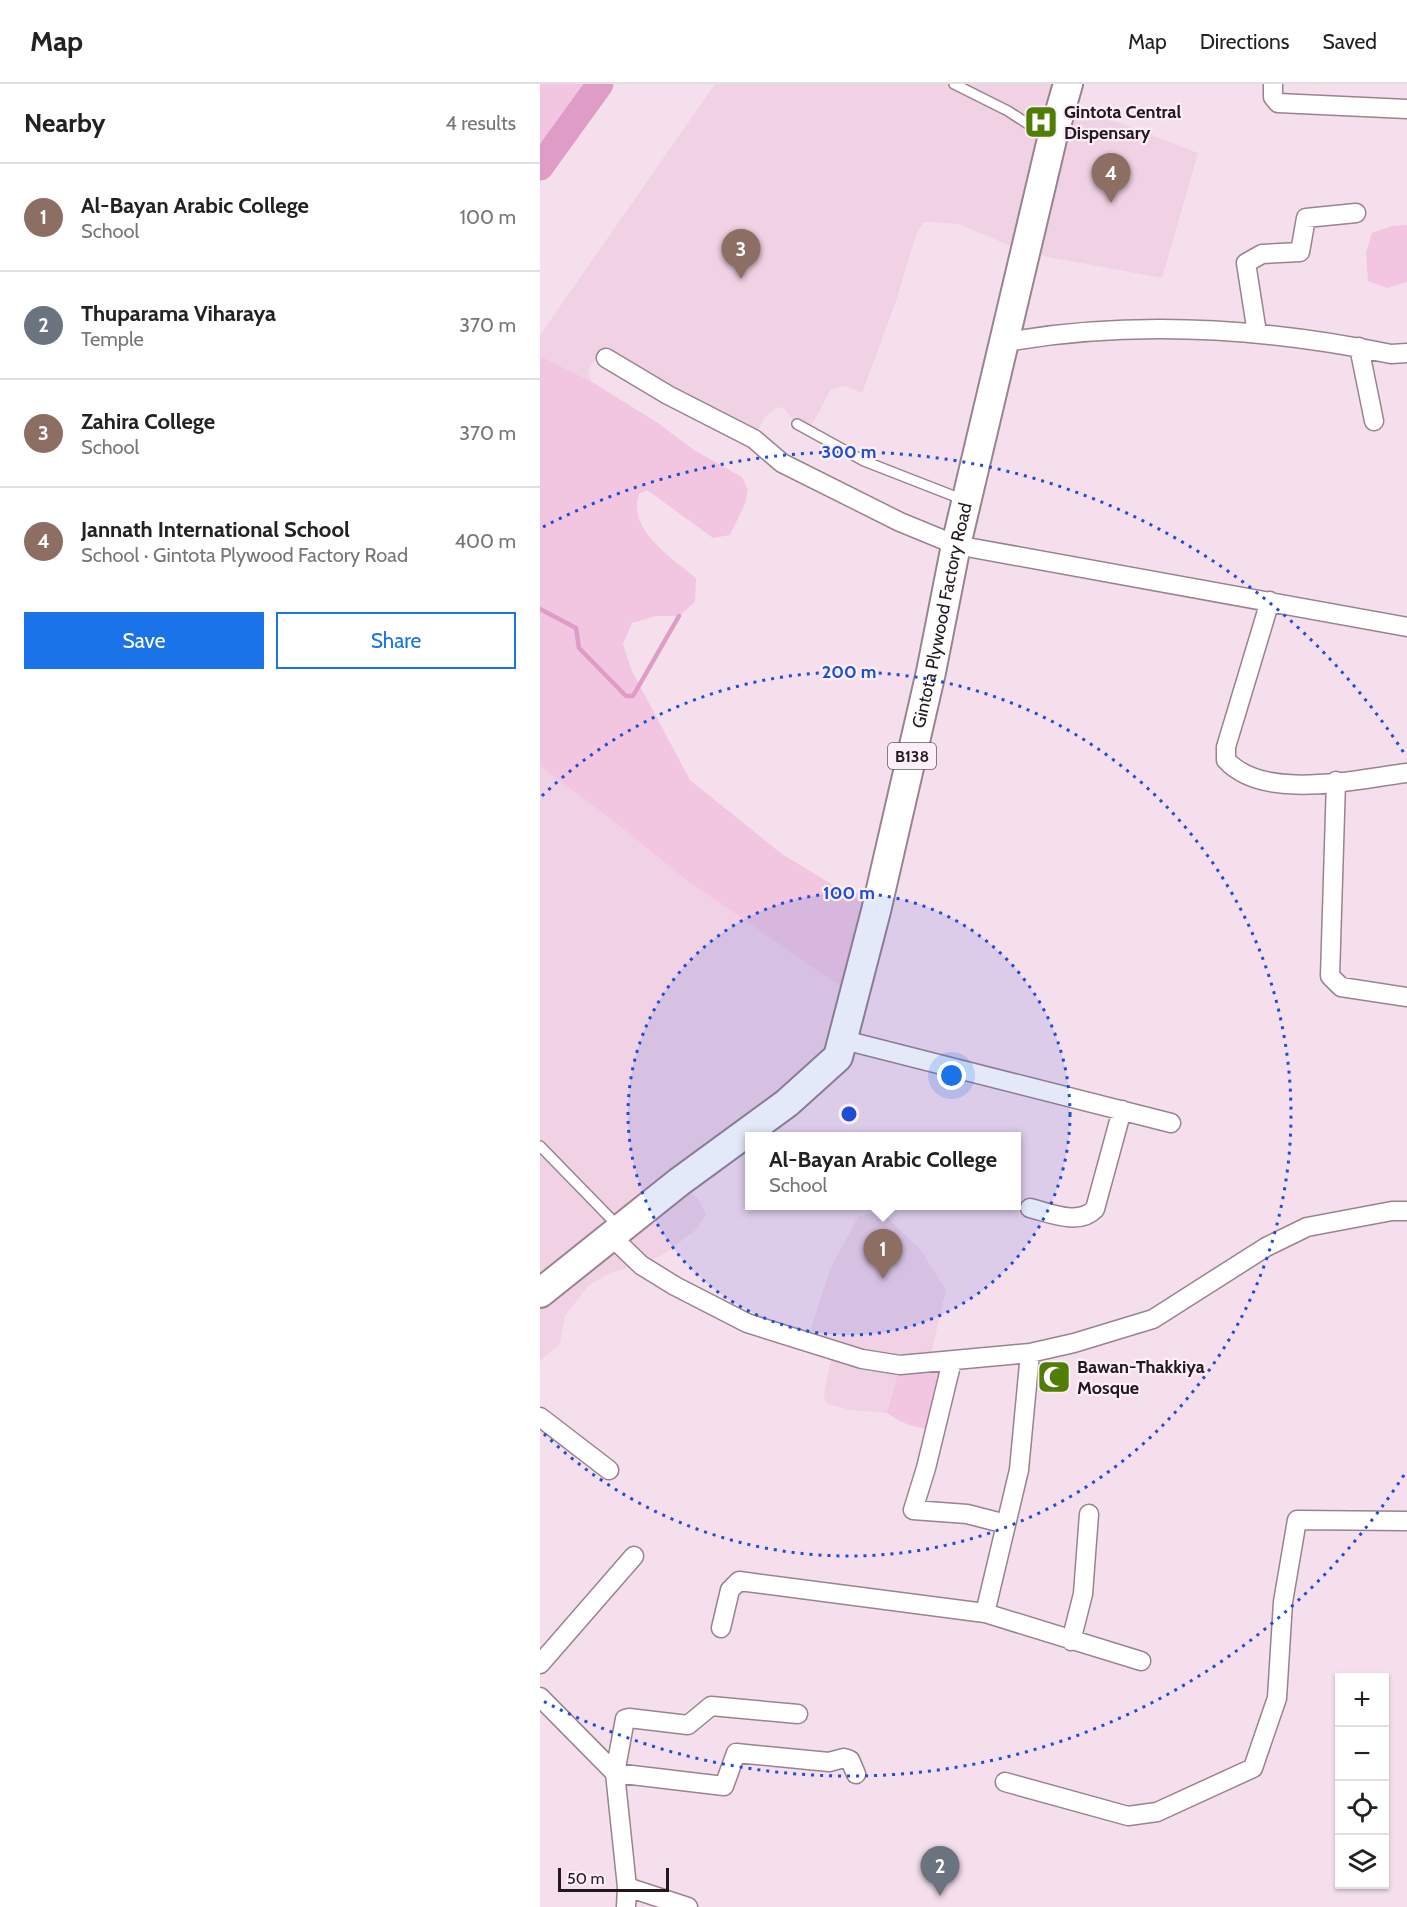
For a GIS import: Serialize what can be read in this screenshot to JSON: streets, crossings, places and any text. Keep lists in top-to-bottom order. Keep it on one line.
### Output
{"streets":{"main road":["Gintota Plywood Factory Road","B138"]},"places":{"hospital":["Gintota Central Dispensary"],"mosque":["Bawan-Thakkiya Mosque"]},"scale_bar":"50 m","page":{"header":"Map","nav":["Map","Directions","Saved"],"heading":["Nearby","4 results"],"pins":["4","3","1","2"],"list":[{"mark":"1","name":"Al-Bayan Arabic College","note":"School","value":"100 m"},{"mark":"2","name":"Thuparama Viharaya","note":"Temple","value":"370 m"},{"mark":"3","name":"Zahira College","note":"School","value":"370 m"},{"mark":"4","name":"Jannath International School","note":"School · Gintota Plywood Factory Road","value":"400 m"}],"buttons":["Save","Share"],"popup":["Al-Bayan Arabic College","School"],"map_buttons":["+","−"],"scale":"50 m"},"rings":["300 m","200 m","100 m"]}
